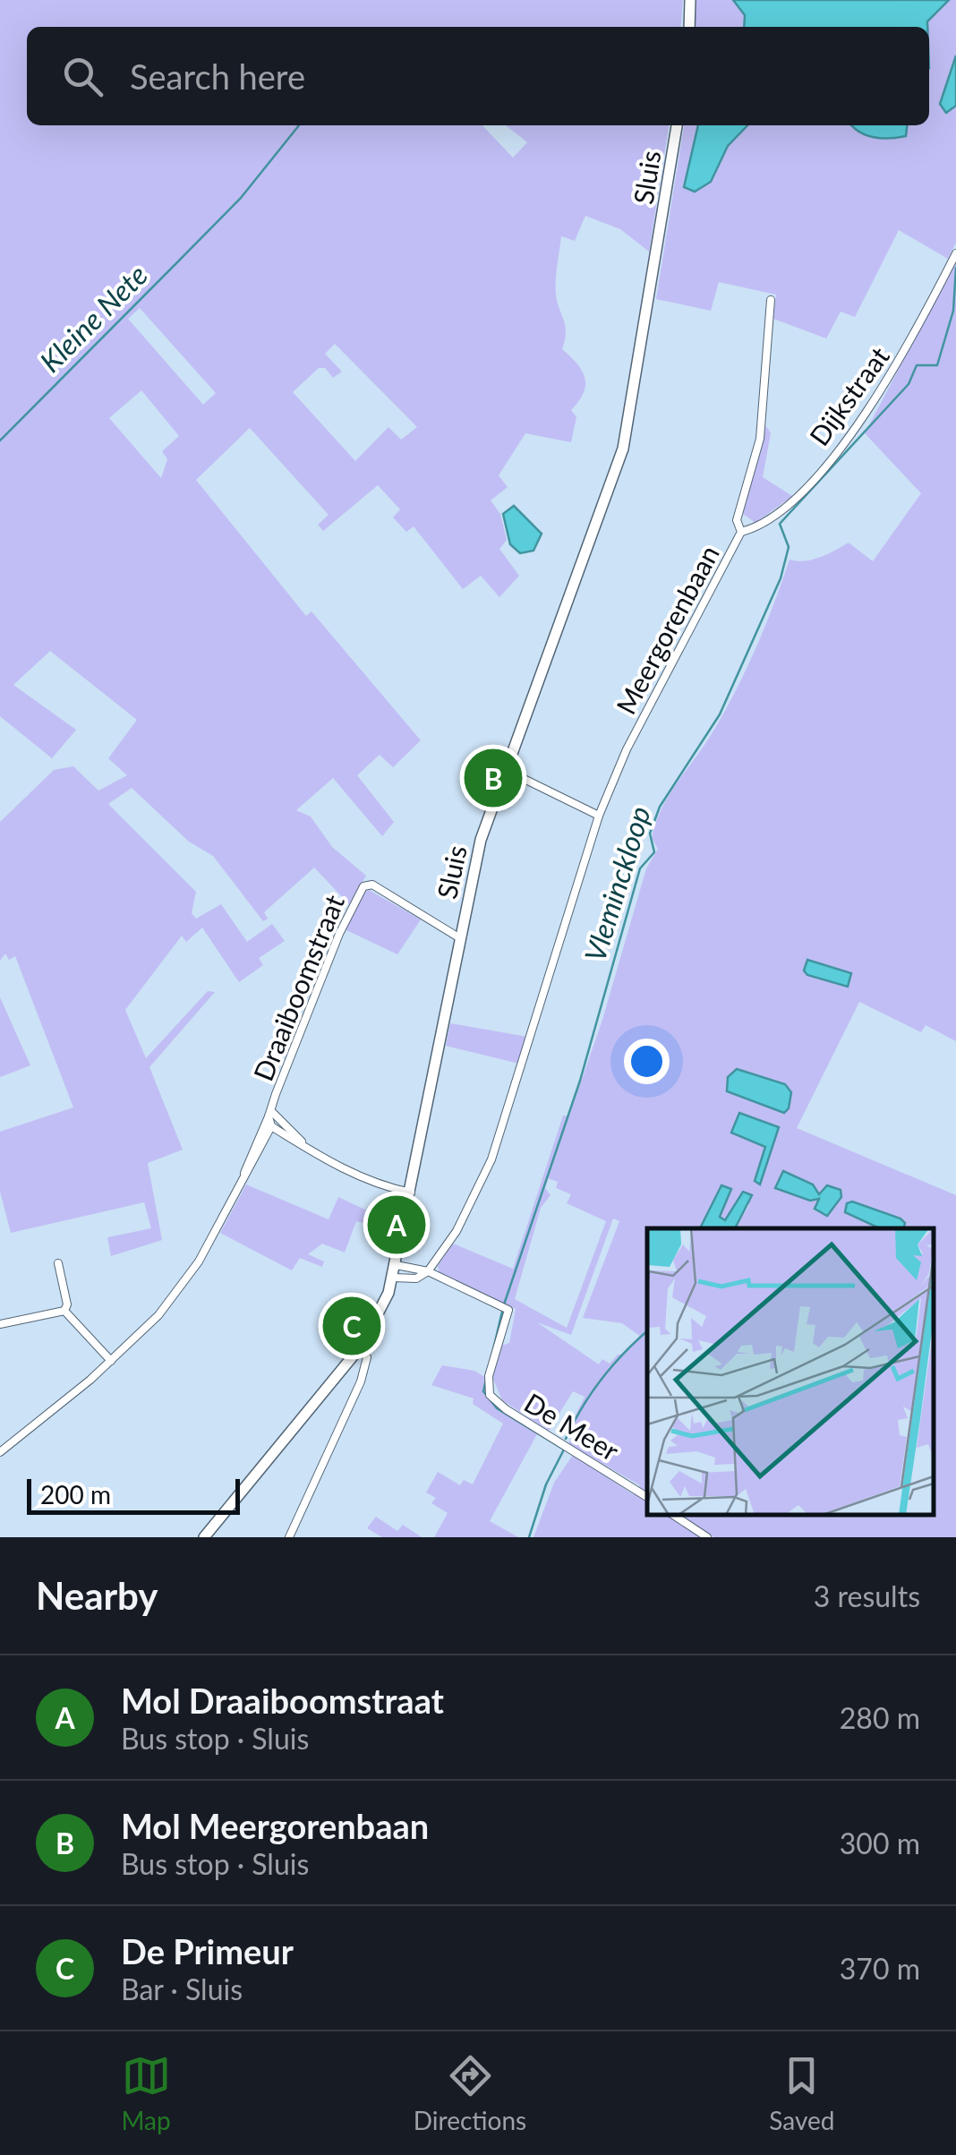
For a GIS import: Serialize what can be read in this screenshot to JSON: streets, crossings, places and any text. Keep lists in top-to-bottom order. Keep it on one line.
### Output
{"streets":{"street":["Sluis","Dijkstraat","Meergorenbaan","Draaiboomstraat","De Meer"]},"crossings":[["Sluis","Draaiboomstraat"],["Dijkstraat","Meergorenbaan"],["Meergorenbaan","De Meer"]],"water":["Kleine Nete","Vleminckloop"],"scale_bar":"200 m","page":{"search":"Search here","pins":["B","A","C"],"scale":"200 m","heading":["Nearby","3 results"],"list":[{"mark":"A","name":"Mol Draaiboomstraat","note":"Bus stop · Sluis","value":"280 m"},{"mark":"B","name":"Mol Meergorenbaan","note":"Bus stop · Sluis","value":"300 m"},{"mark":"C","name":"De Primeur","note":"Bar · Sluis","value":"370 m"}],"nav":["Map","Directions","Saved"]}}
